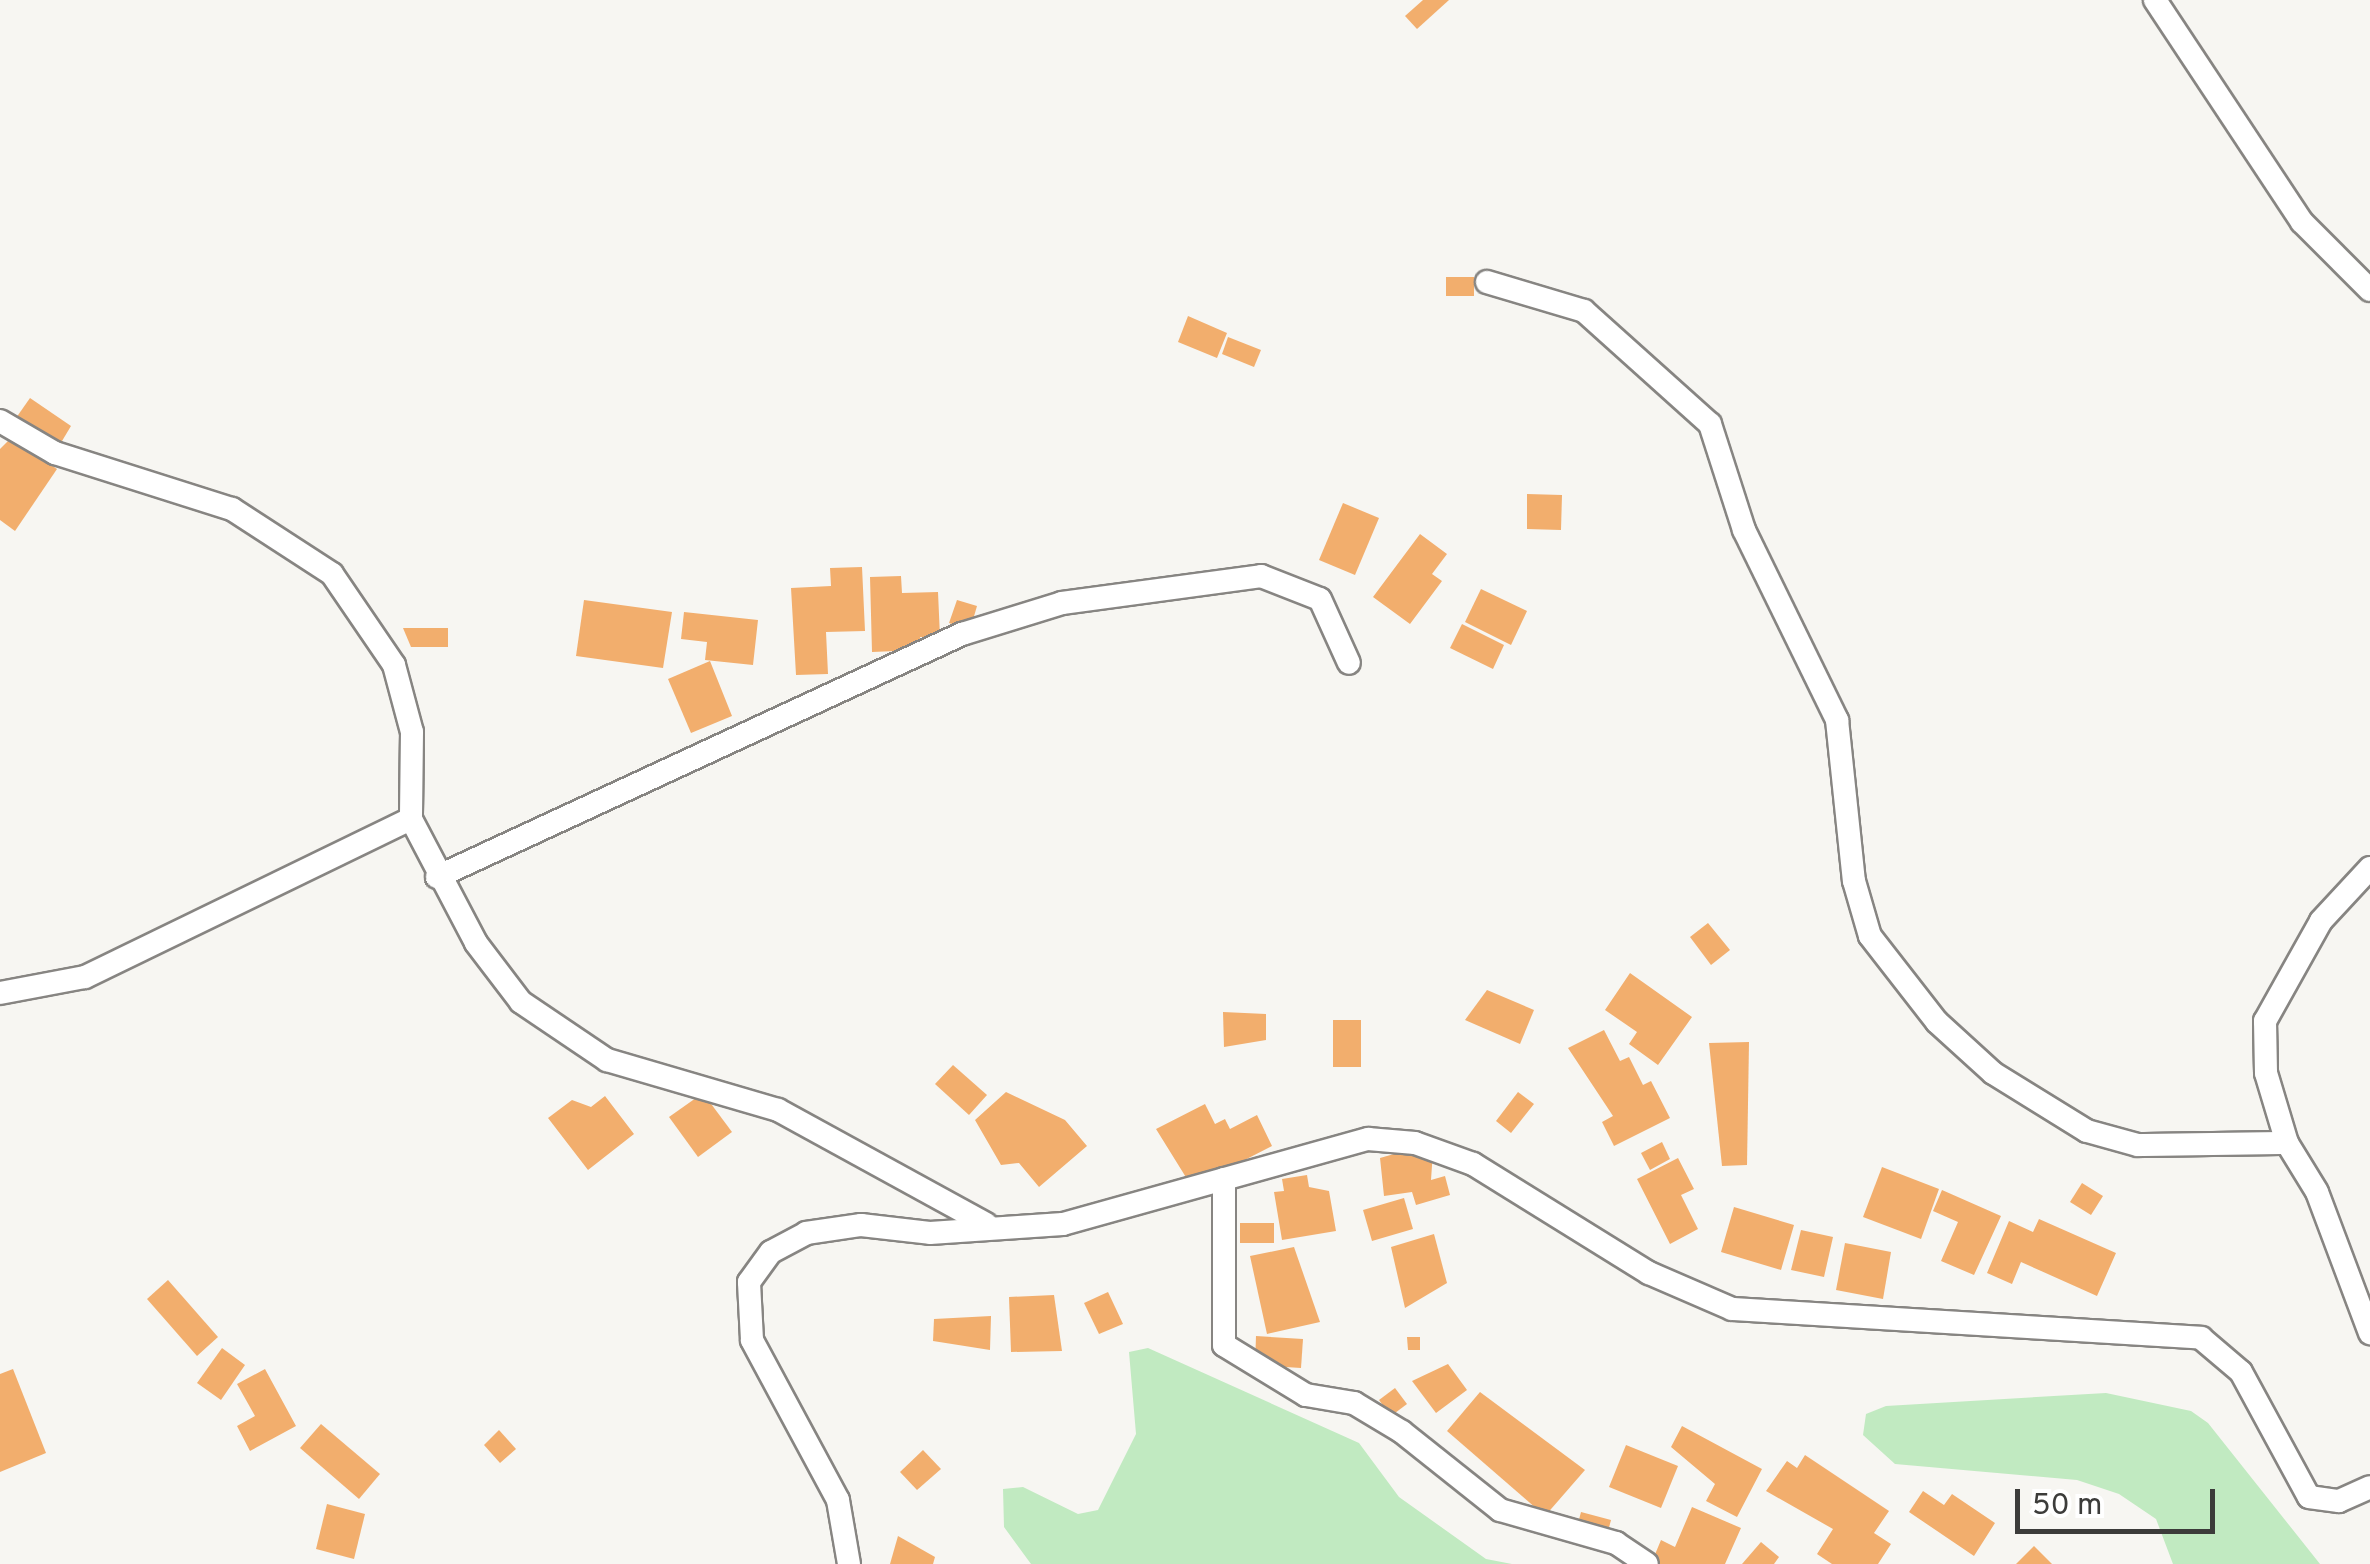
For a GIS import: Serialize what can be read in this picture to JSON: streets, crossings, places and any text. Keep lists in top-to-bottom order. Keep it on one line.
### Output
{"scale_bar":"50 m"}
